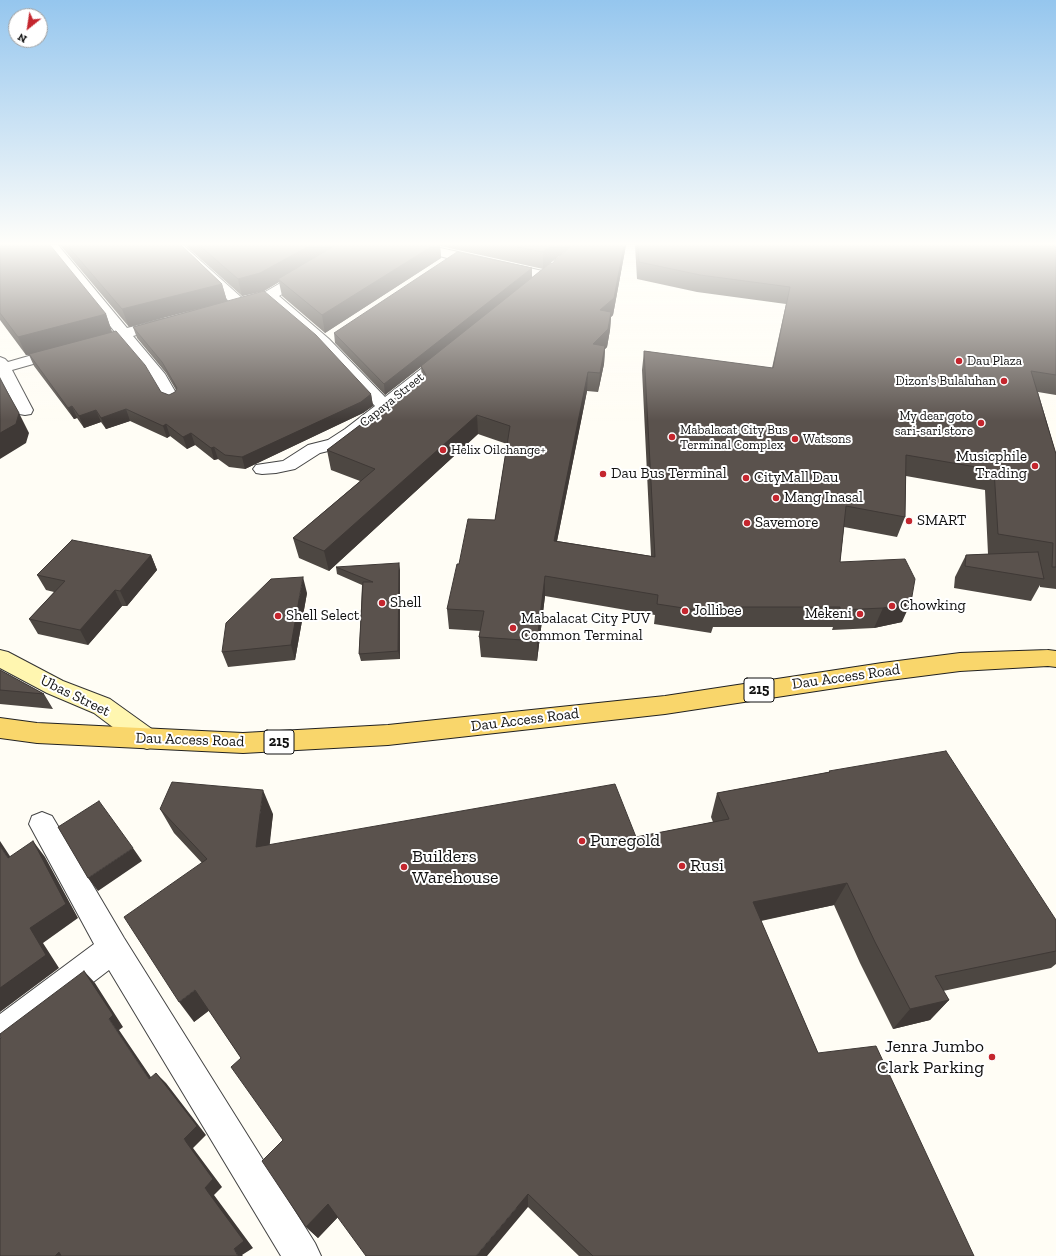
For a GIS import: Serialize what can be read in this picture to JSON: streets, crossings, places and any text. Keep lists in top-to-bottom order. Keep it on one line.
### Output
{"streets":{"main road":["Dau Access Road","215"],"street":["Capaya Street","Ubas Street"]},"crossings":[["Dau Access Road","Ubas Street"]],"places":["Dau Plaza","Dizon's Bulaluhan","My dear goto sari-sari store","Mabalacat City Bus Terminal Complex","Watsons","Helix Oilchange+","Musicphile Trading","Dau Bus Terminal","CityMall Dau","Mang Inasal","SMART","Savemore","Shell","Chowking","Jollibee","Mekeni","Shell Select","Mabalacat City PUV Common Terminal","Puregold","Rusi","Builders Warehouse","Jenra Jumbo Clark Parking"],"north":"bottom left"}
